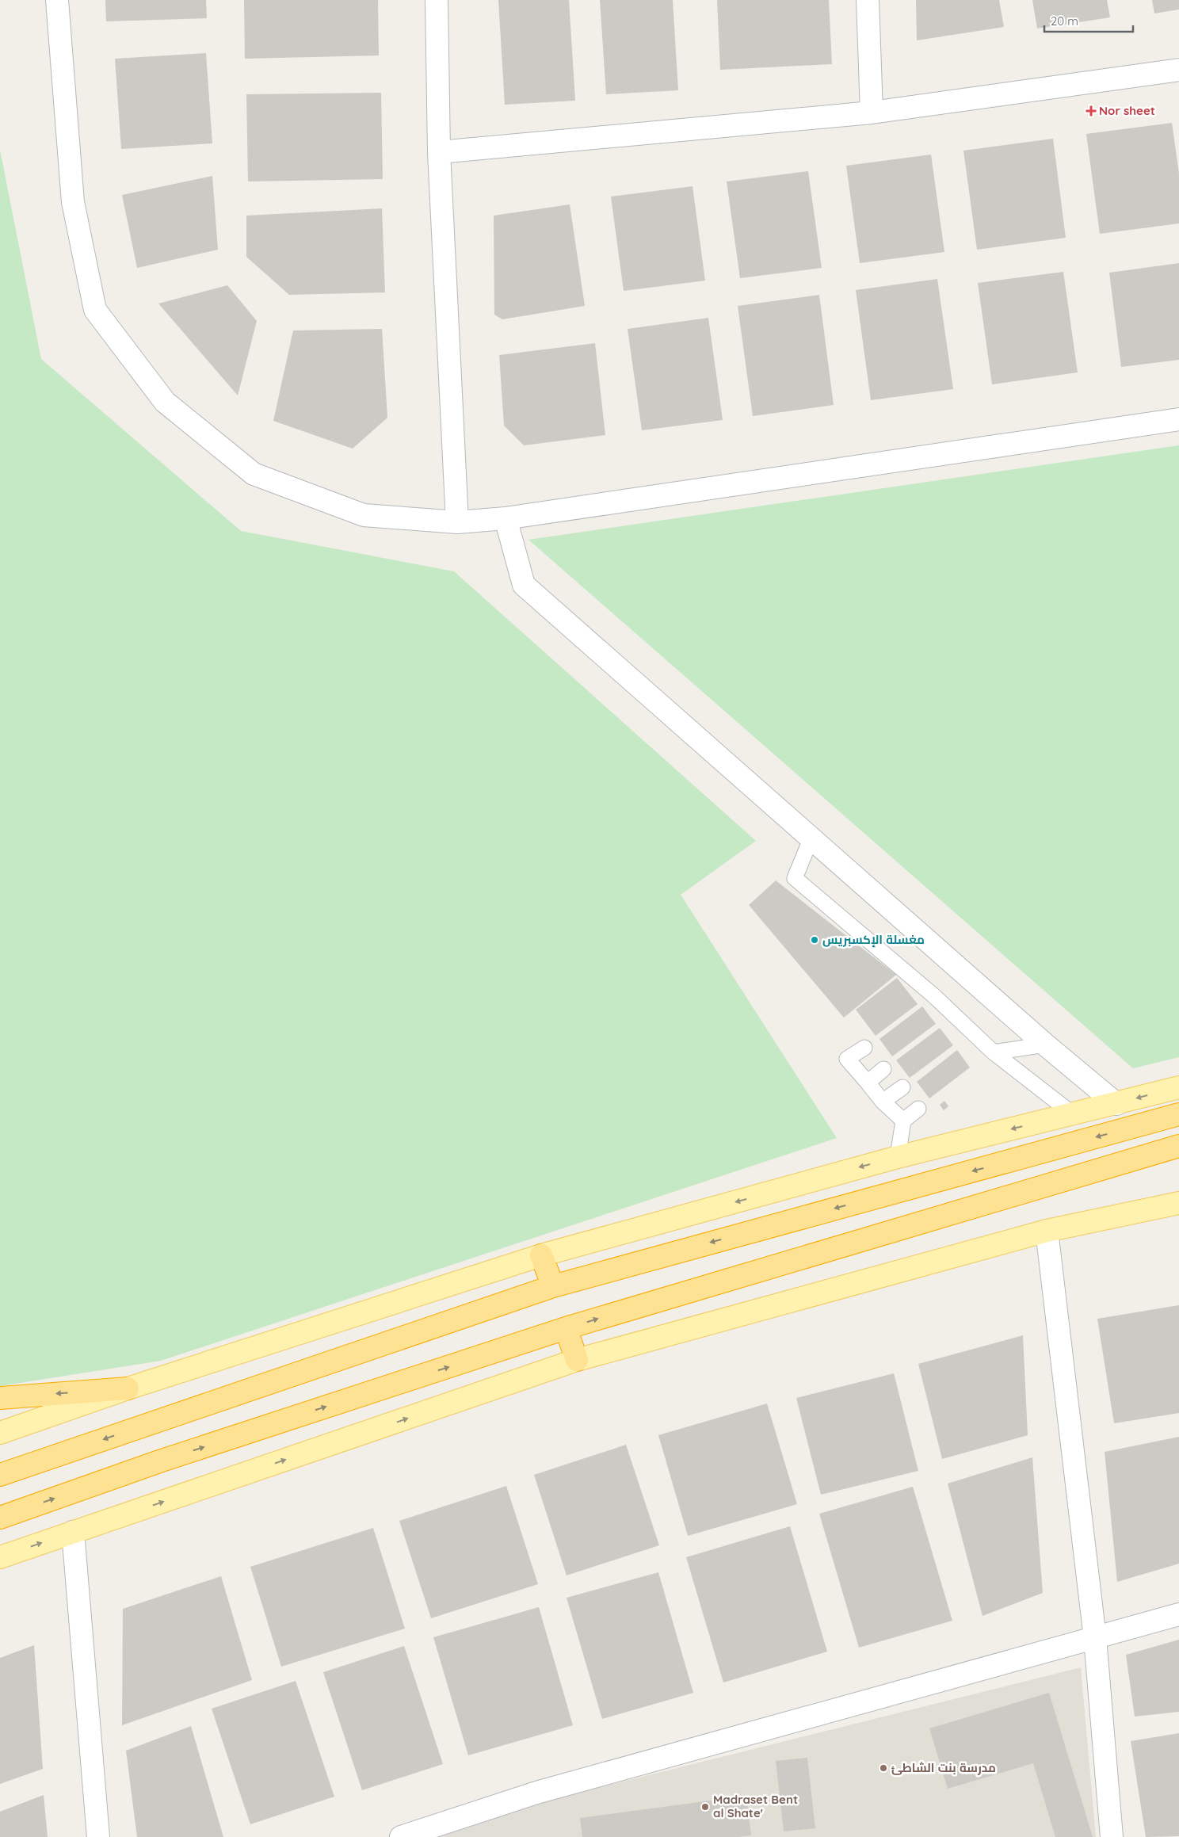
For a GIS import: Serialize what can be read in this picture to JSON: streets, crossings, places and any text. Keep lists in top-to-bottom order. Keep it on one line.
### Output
{"places":{"health":["Nor sheet"],"other":["مغسلة الإكسبريس","مدرسة بنت الشاطئ","Madraset Bent al Shate'"]},"scale_bar":"20 m"}
